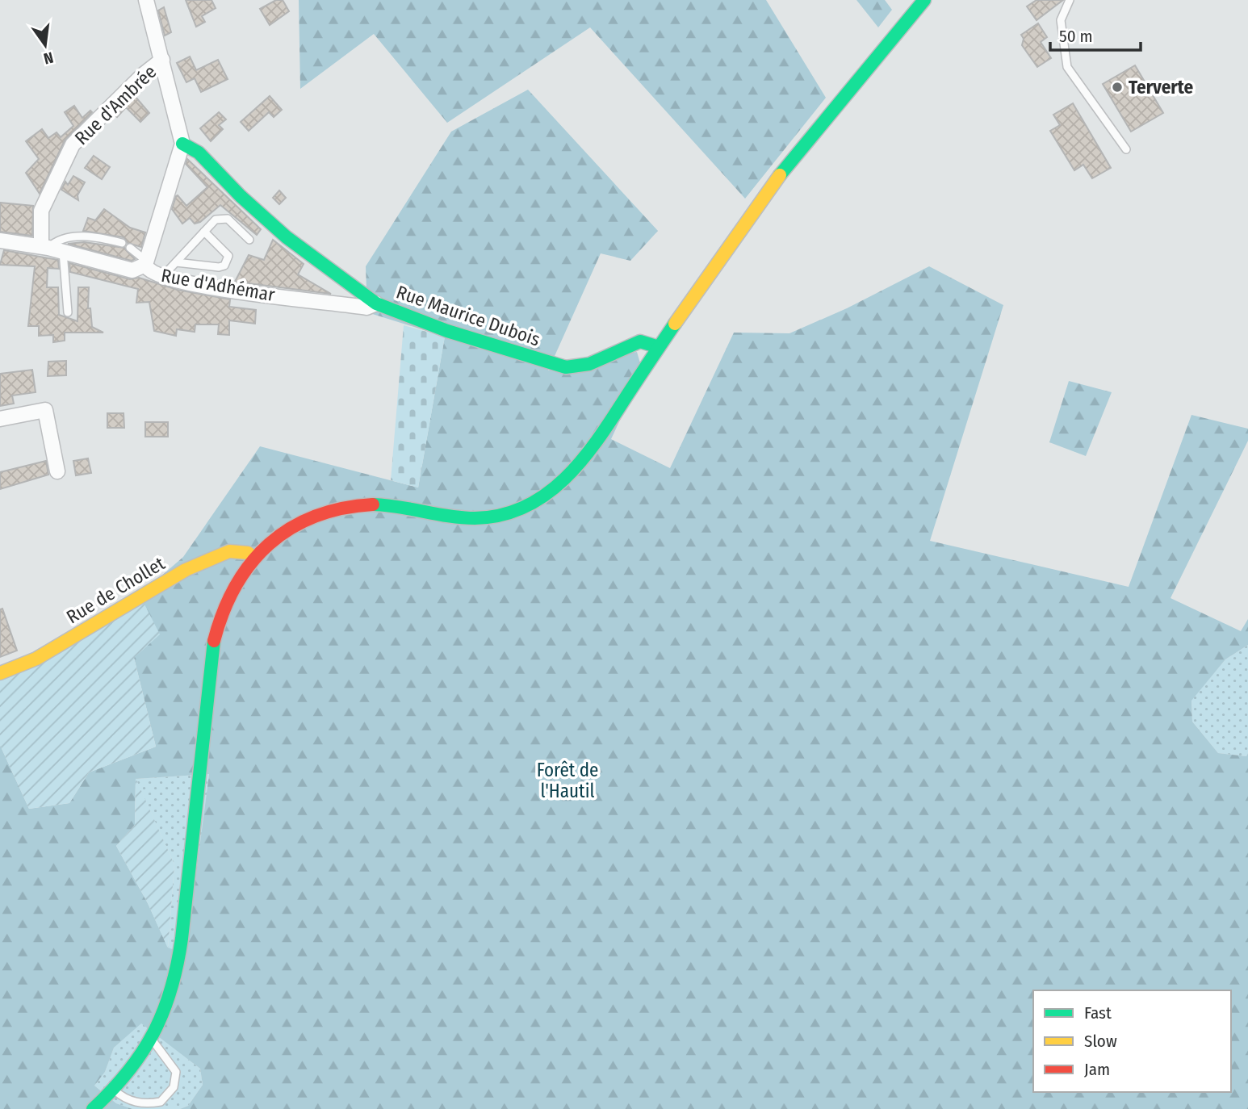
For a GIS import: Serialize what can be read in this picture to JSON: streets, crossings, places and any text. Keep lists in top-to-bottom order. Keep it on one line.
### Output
{"streets":{"main road":["Rue Maurice Dubois","Rue de Chollet"],"street":["Rue d'Ambrée","Rue d'Adhémar"]},"crossings":[["Rue d'Ambrée","Rue d'Adhémar"],["Rue d'Adhémar","Rue Maurice Dubois"]],"parks":["Forêt de l'Hautil"],"places":["Terverte"],"legend":["Fast","Slow","Jam"],"scale_bar":"50 m","north":"bottom"}
